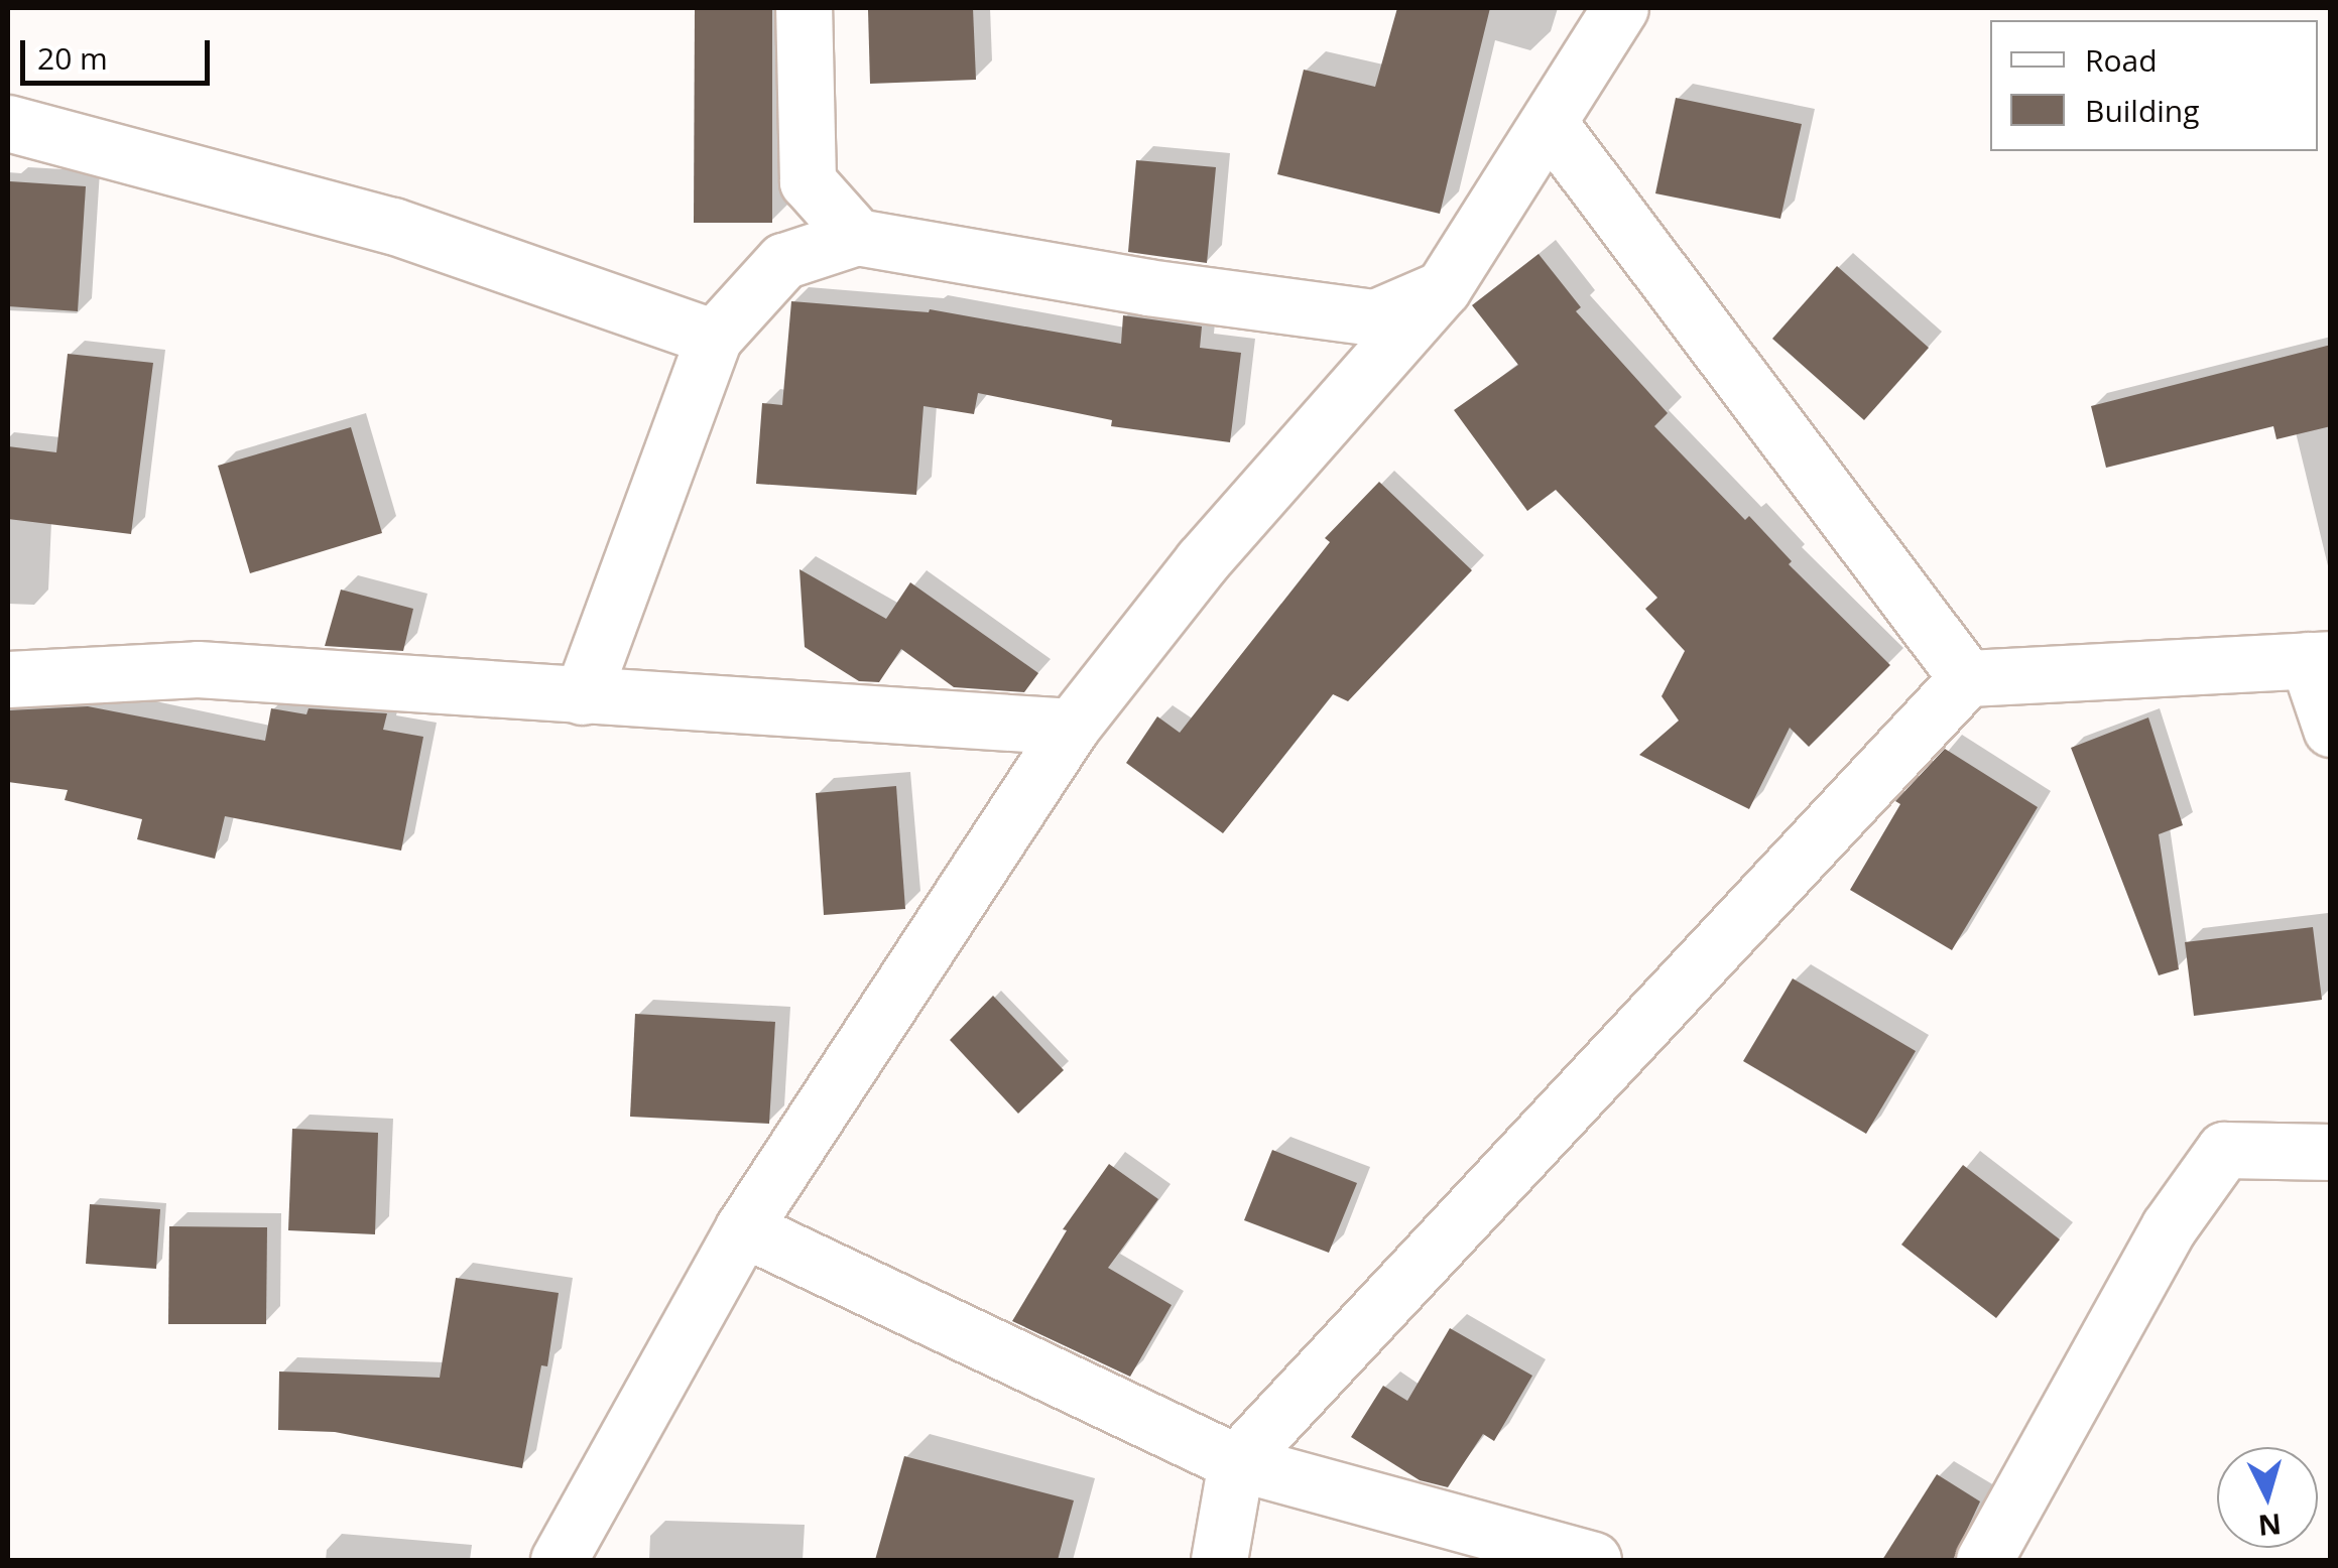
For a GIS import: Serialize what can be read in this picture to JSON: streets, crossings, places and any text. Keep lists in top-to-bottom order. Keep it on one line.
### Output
{"legend":["Road","Building"],"scale_bar":"20 m","north":"bottom"}
